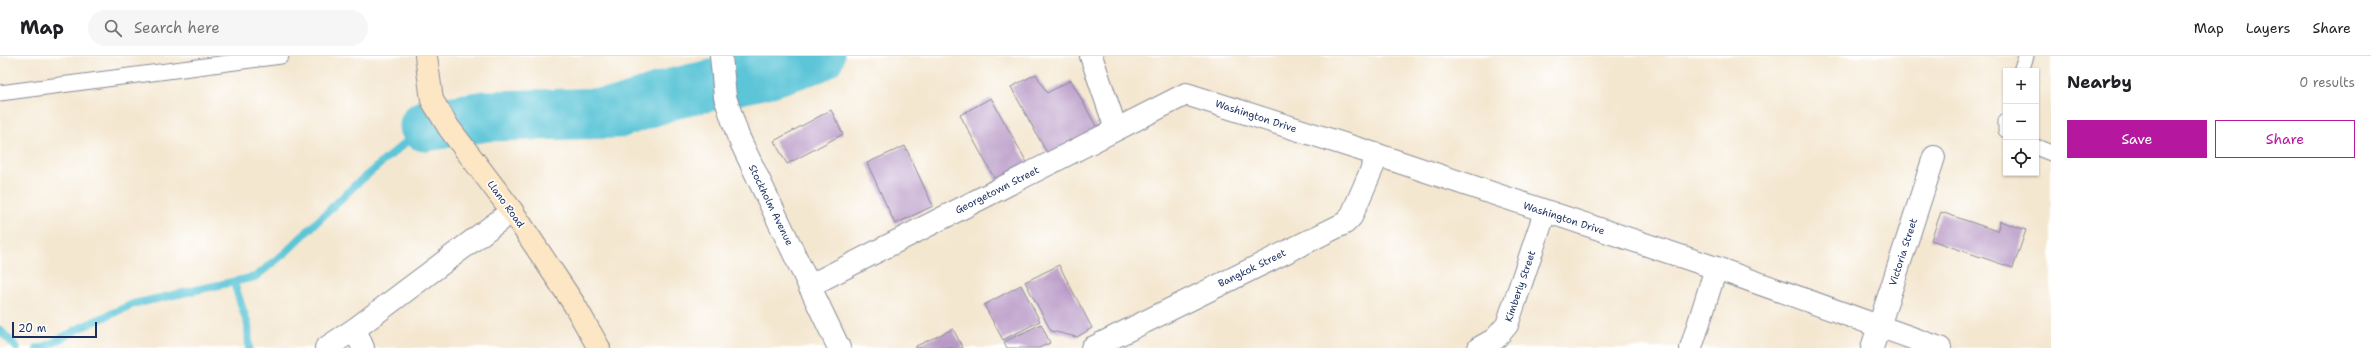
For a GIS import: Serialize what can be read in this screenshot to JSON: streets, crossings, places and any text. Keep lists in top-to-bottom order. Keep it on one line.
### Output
{"streets":{"main road":["Llano Road"],"street":["Washington Drive","Georgetown Street","Stockholm Avenue","Victoria Street","Bangkok Street","Kimberly Street"]},"crossings":[["Washington Drive","Georgetown Street"],["Washington Drive","Victoria Street"],["Washington Drive","Bangkok Street"],["Washington Drive","Kimberly Street"],["Georgetown Street","Stockholm Avenue"]],"scale_bar":"20 m","page":{"header":"Map","search":"Search here","nav":["Map","Layers","Share"],"heading":["Nearby","0 results"],"map_buttons":["+","−"],"buttons":["Save","Share"],"scale":"20 m"}}
